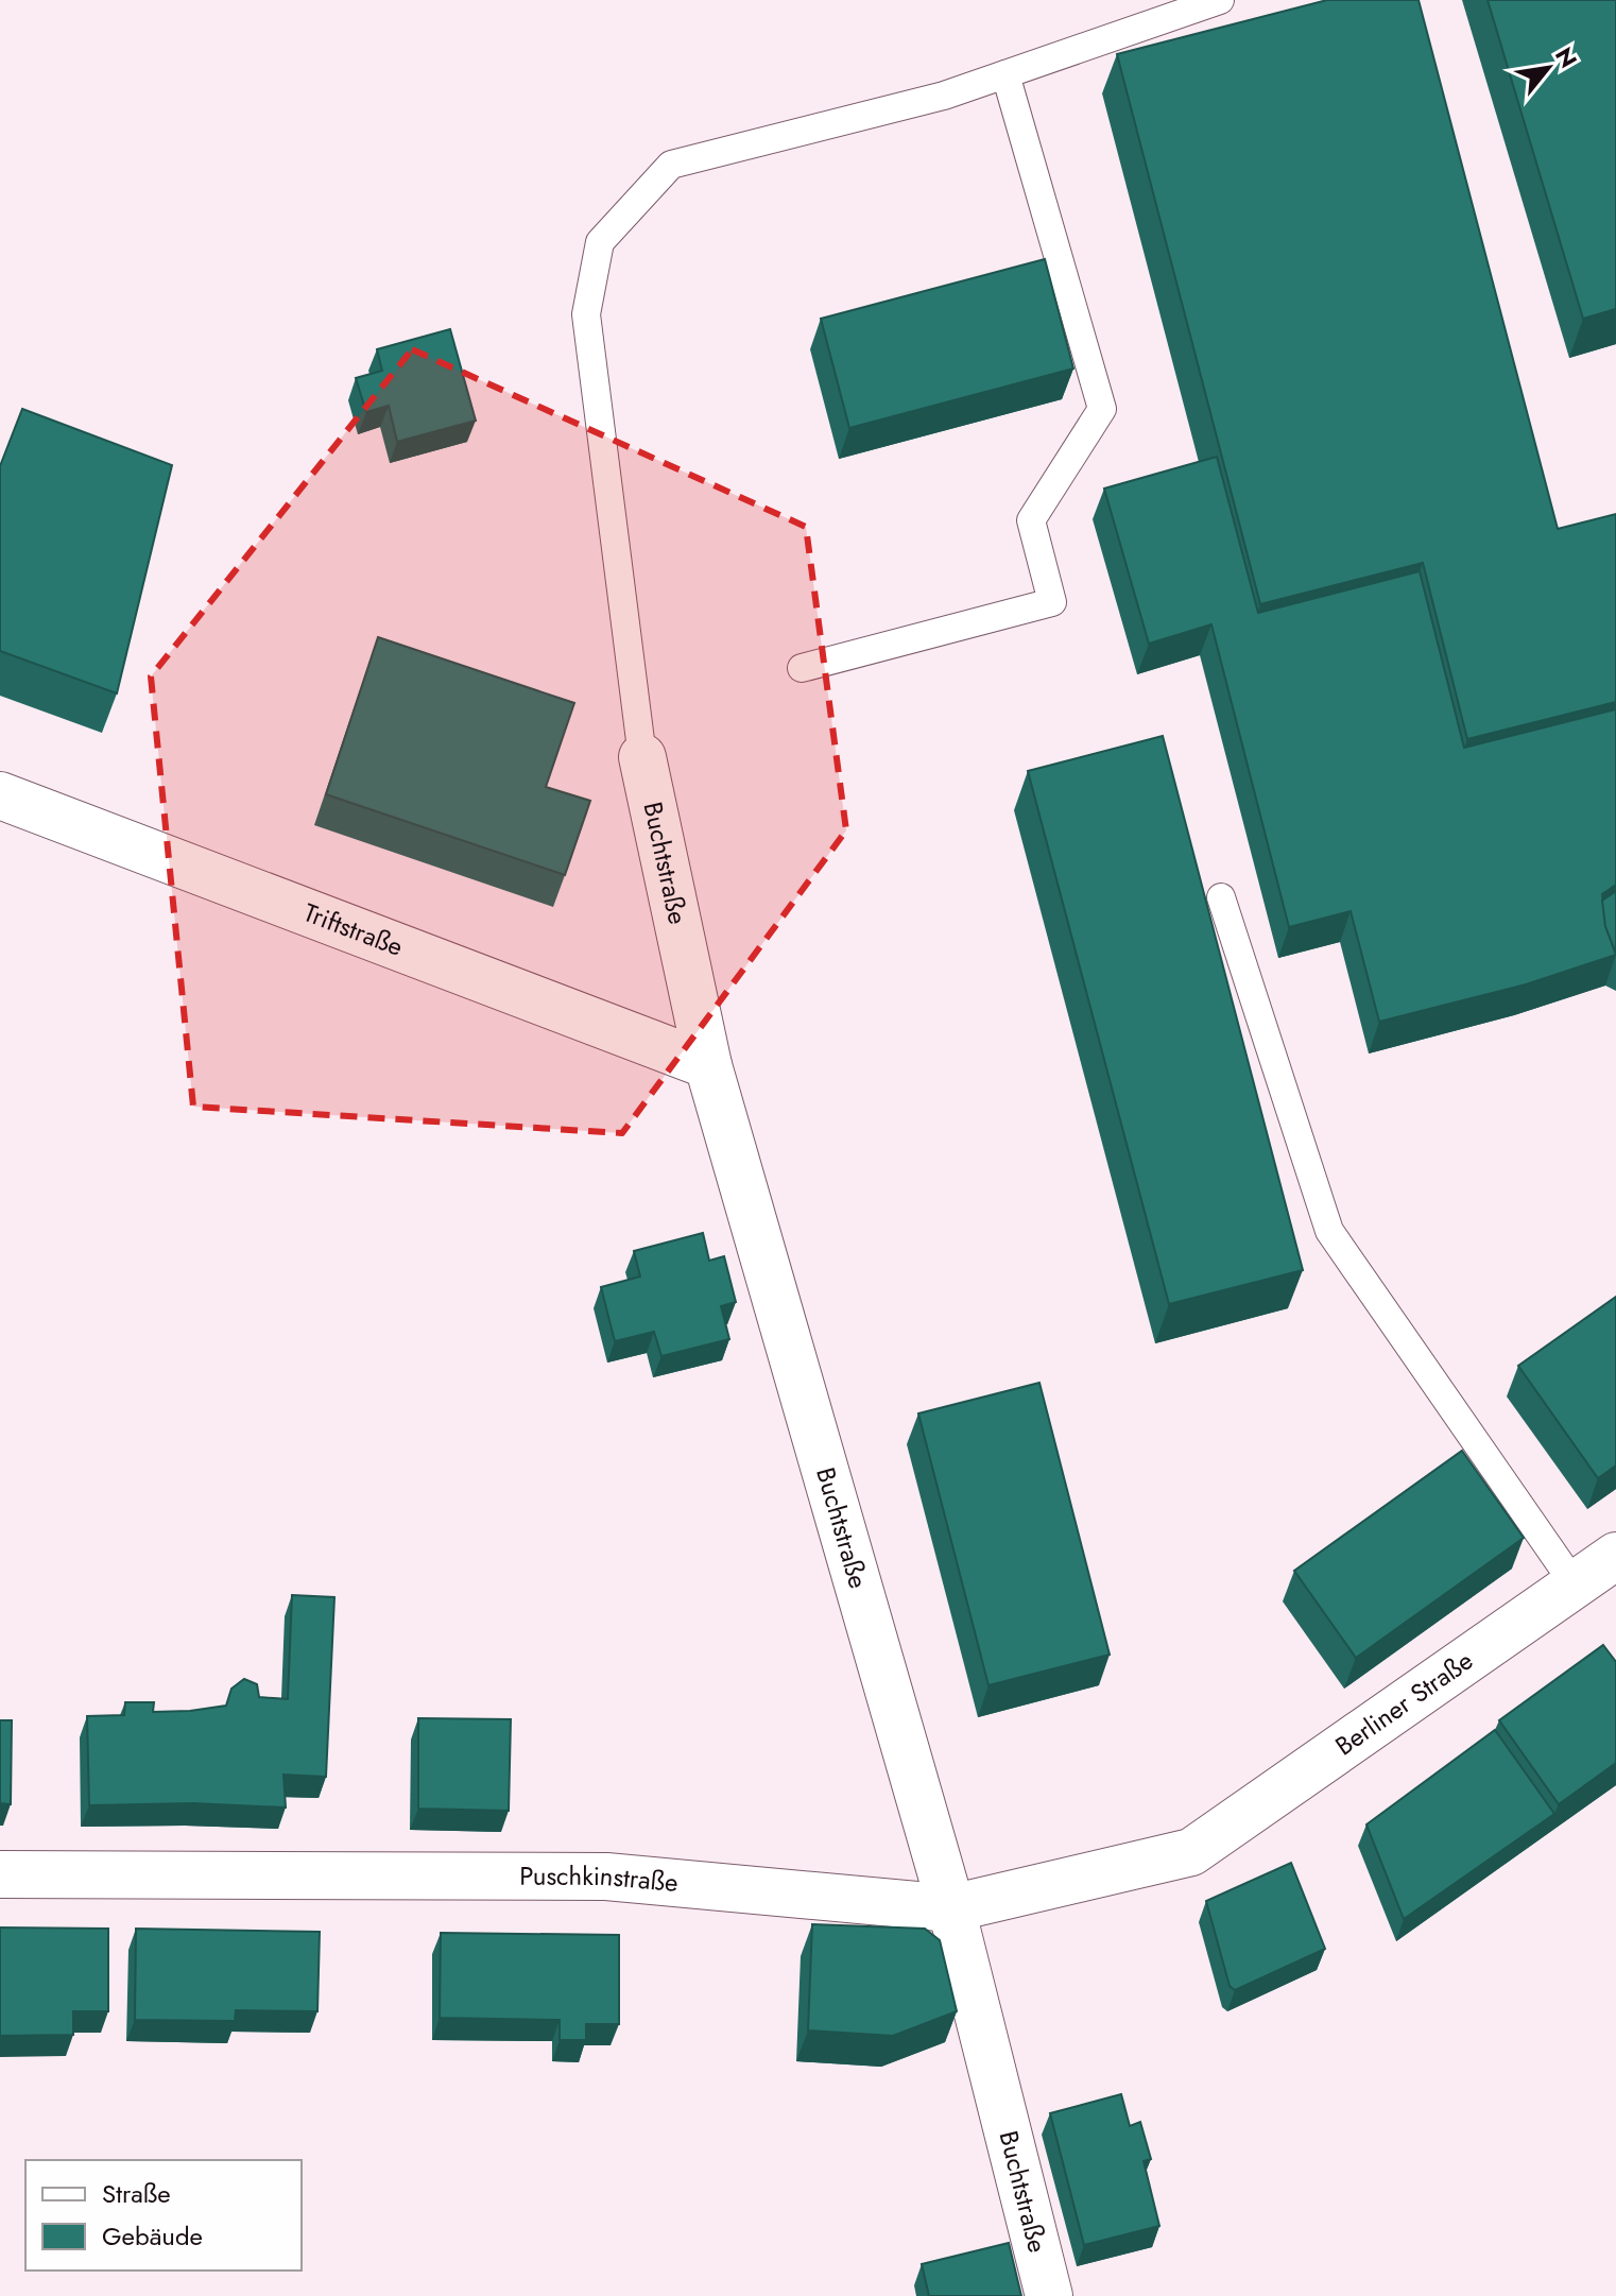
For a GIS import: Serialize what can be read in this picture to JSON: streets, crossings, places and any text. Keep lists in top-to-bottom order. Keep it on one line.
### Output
{"streets":{"street":["Buchtstraße","Triftstraße","Berliner Straße","Puschkinstraße"]},"crossings":[["Buchtstraße","Triftstraße"],["Buchtstraße","Puschkinstraße"],["Berliner Straße","Puschkinstraße"]],"legend":["Straße","Gebäude"],"north":"top right"}
